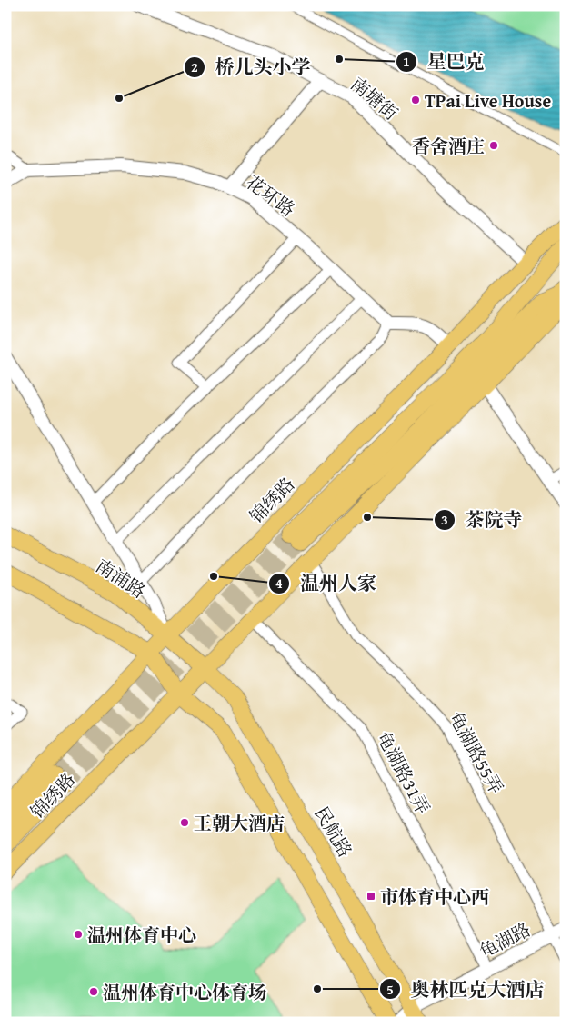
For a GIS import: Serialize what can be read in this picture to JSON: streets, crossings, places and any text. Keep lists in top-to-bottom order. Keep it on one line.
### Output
{"streets":{"main road":["锦绣路","南浦路","民航路"],"street":["南塘街","花环路","龟湖路55弄","龟湖路31弄","龟湖路"]},"crossings":[["南塘街","锦绣路"],["锦绣路","南浦路"],["锦绣路","龟湖路55弄"],["锦绣路","龟湖路31弄"],["锦绣路","民航路"],["南浦路","民航路"],["龟湖路55弄","龟湖路"],["龟湖路31弄","龟湖路"],["民航路","龟湖路"]],"places":{"other":["星巴克","桥儿头小学","TPai Live House","香舍酒庄","茶院寺","温州人家","王朝大酒店","温州体育中心","奥林匹克大酒店","温州体育中心体育场"],"transit":["市体育中心西"]}}
